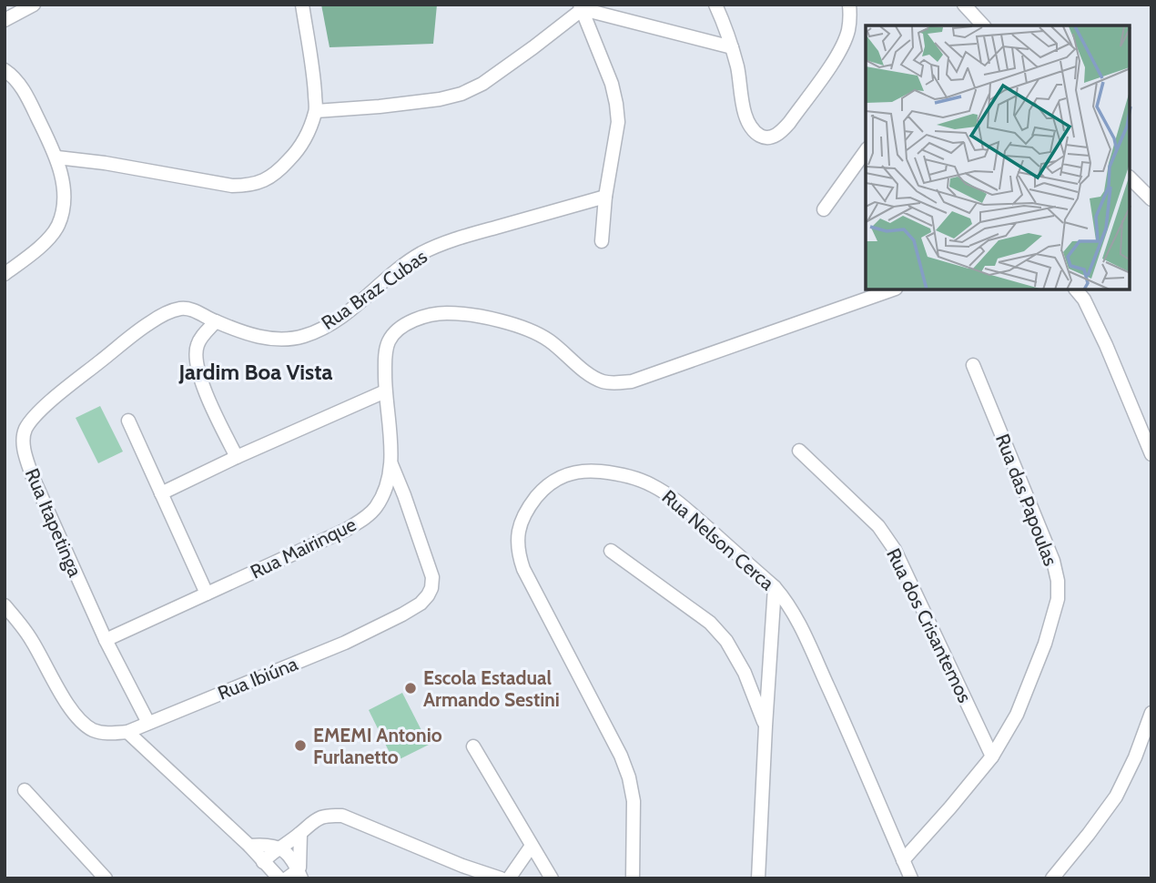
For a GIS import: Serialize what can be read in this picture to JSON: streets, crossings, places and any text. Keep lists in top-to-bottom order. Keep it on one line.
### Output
{"streets":{"street":["Rua Braz Cubas","Rua das Papoulas","Rua Itapetinga","Rua Nelson Cerca","Rua Mairinque","Rua dos Crisantemos","Rua Ibiúna"]},"crossings":[["Rua Braz Cubas","Rua Itapetinga"],["Rua das Papoulas","Rua Nelson Cerca"],["Rua das Papoulas","Rua dos Crisantemos"],["Rua Itapetinga","Rua Mairinque"],["Rua Itapetinga","Rua Ibiúna"],["Rua Mairinque","Rua Ibiúna"]],"districts":["Jardim Boa Vista"],"places":["Escola Estadual Armando Sestini","EMEMI Antonio Furlanetto"]}
